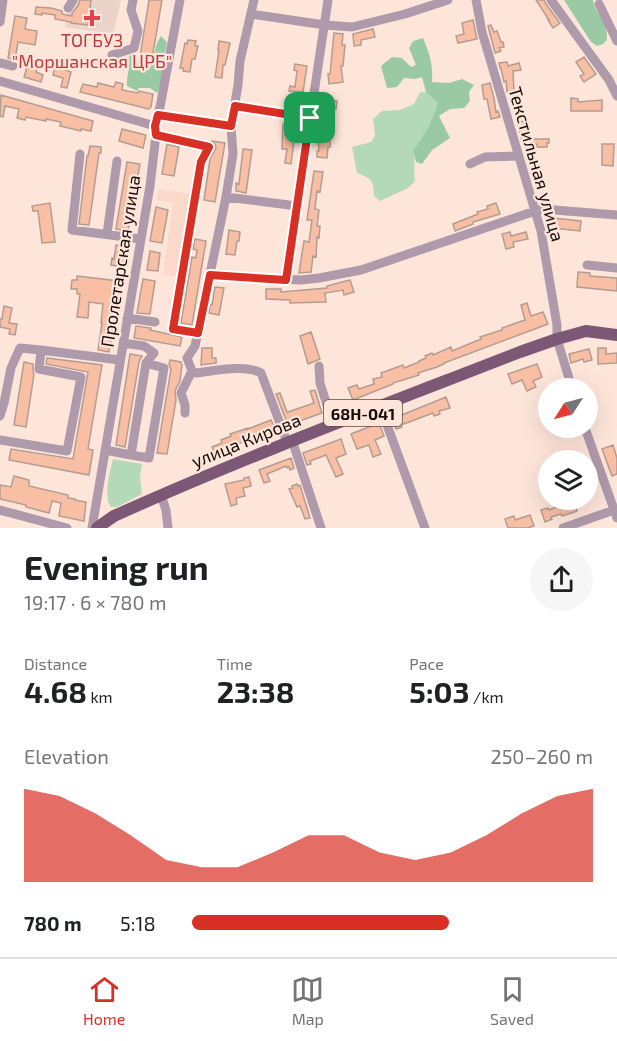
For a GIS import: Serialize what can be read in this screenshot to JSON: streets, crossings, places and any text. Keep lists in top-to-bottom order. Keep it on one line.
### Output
{"streets":{"main road":["68Н-041","улица Кирова"],"street":["Текстильная улица","Пролетарская улица"]},"crossings":[["Текстильная улица","улица Кирова"]],"places":{"health":["ТОГБУЗ \"Моршанская ЦРБ\""]},"north":"bottom left","page":{"heading":["Evening run","19:17 · 6 × 780 m"],"stats":[["Distance","4.68 km"],["Time","23:38"],["Pace","5:03 /km"]],"chart":["Elevation","250–260 m"],"list":[{"name":"780 m","note":"5:18"}],"tabs":["Home","Map","Saved"]}}
